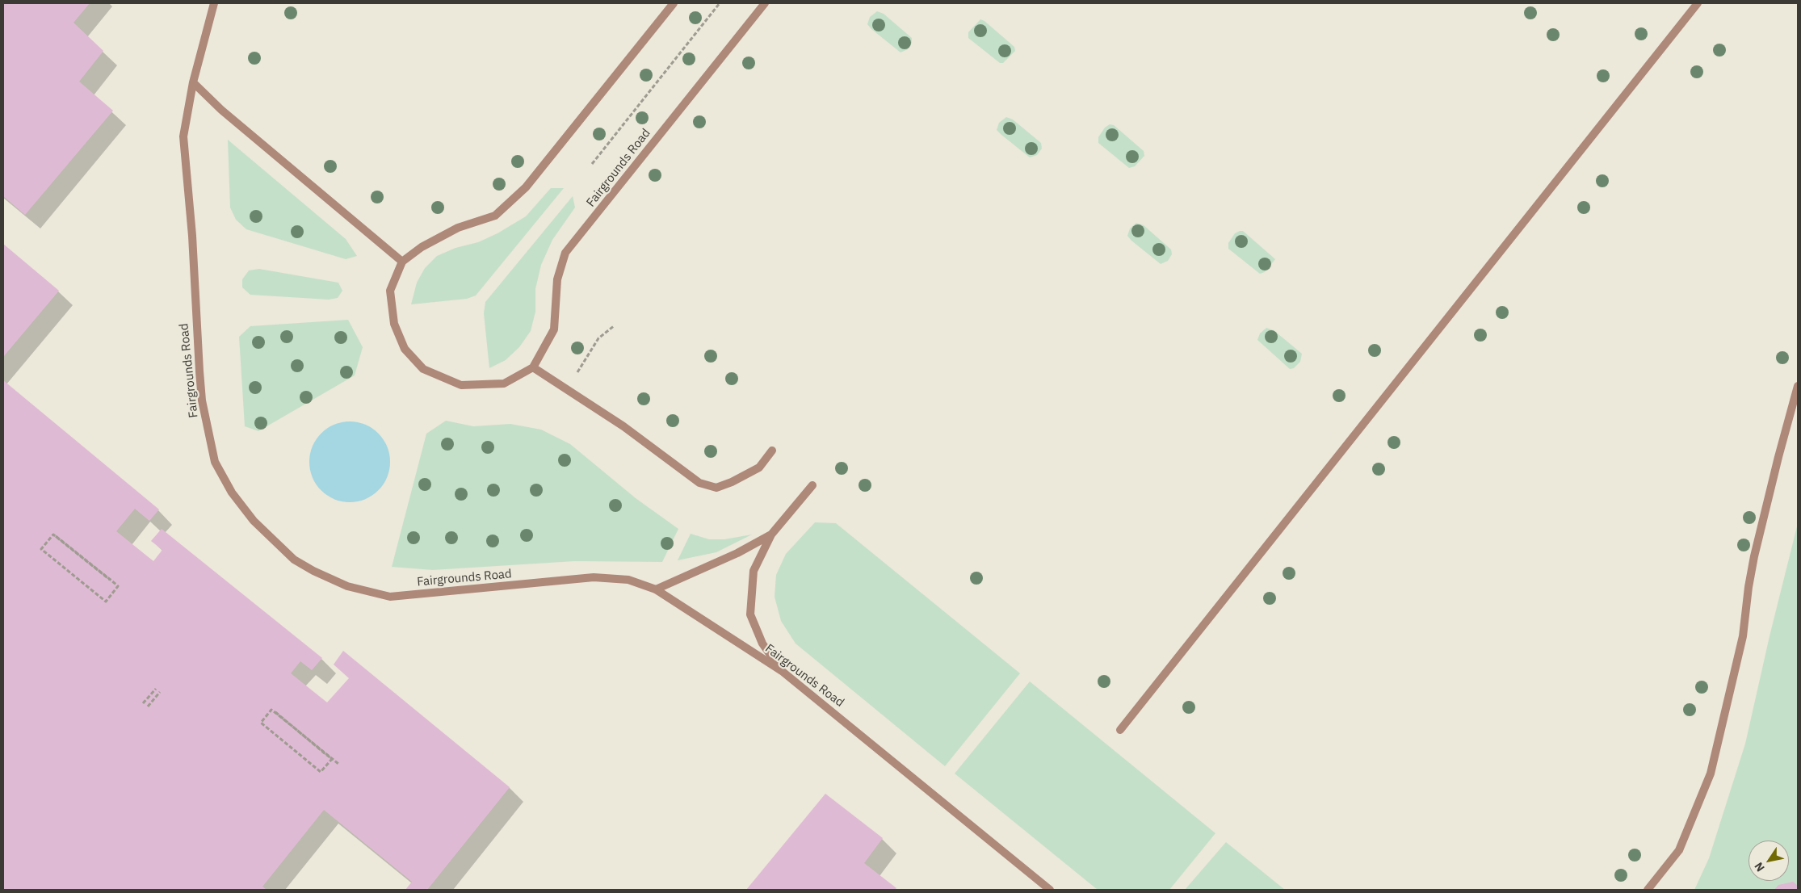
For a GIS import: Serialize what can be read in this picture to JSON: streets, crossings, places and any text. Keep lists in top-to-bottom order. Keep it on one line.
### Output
{"streets":{"street":["Fairgrounds Road"]},"north":"bottom left"}
